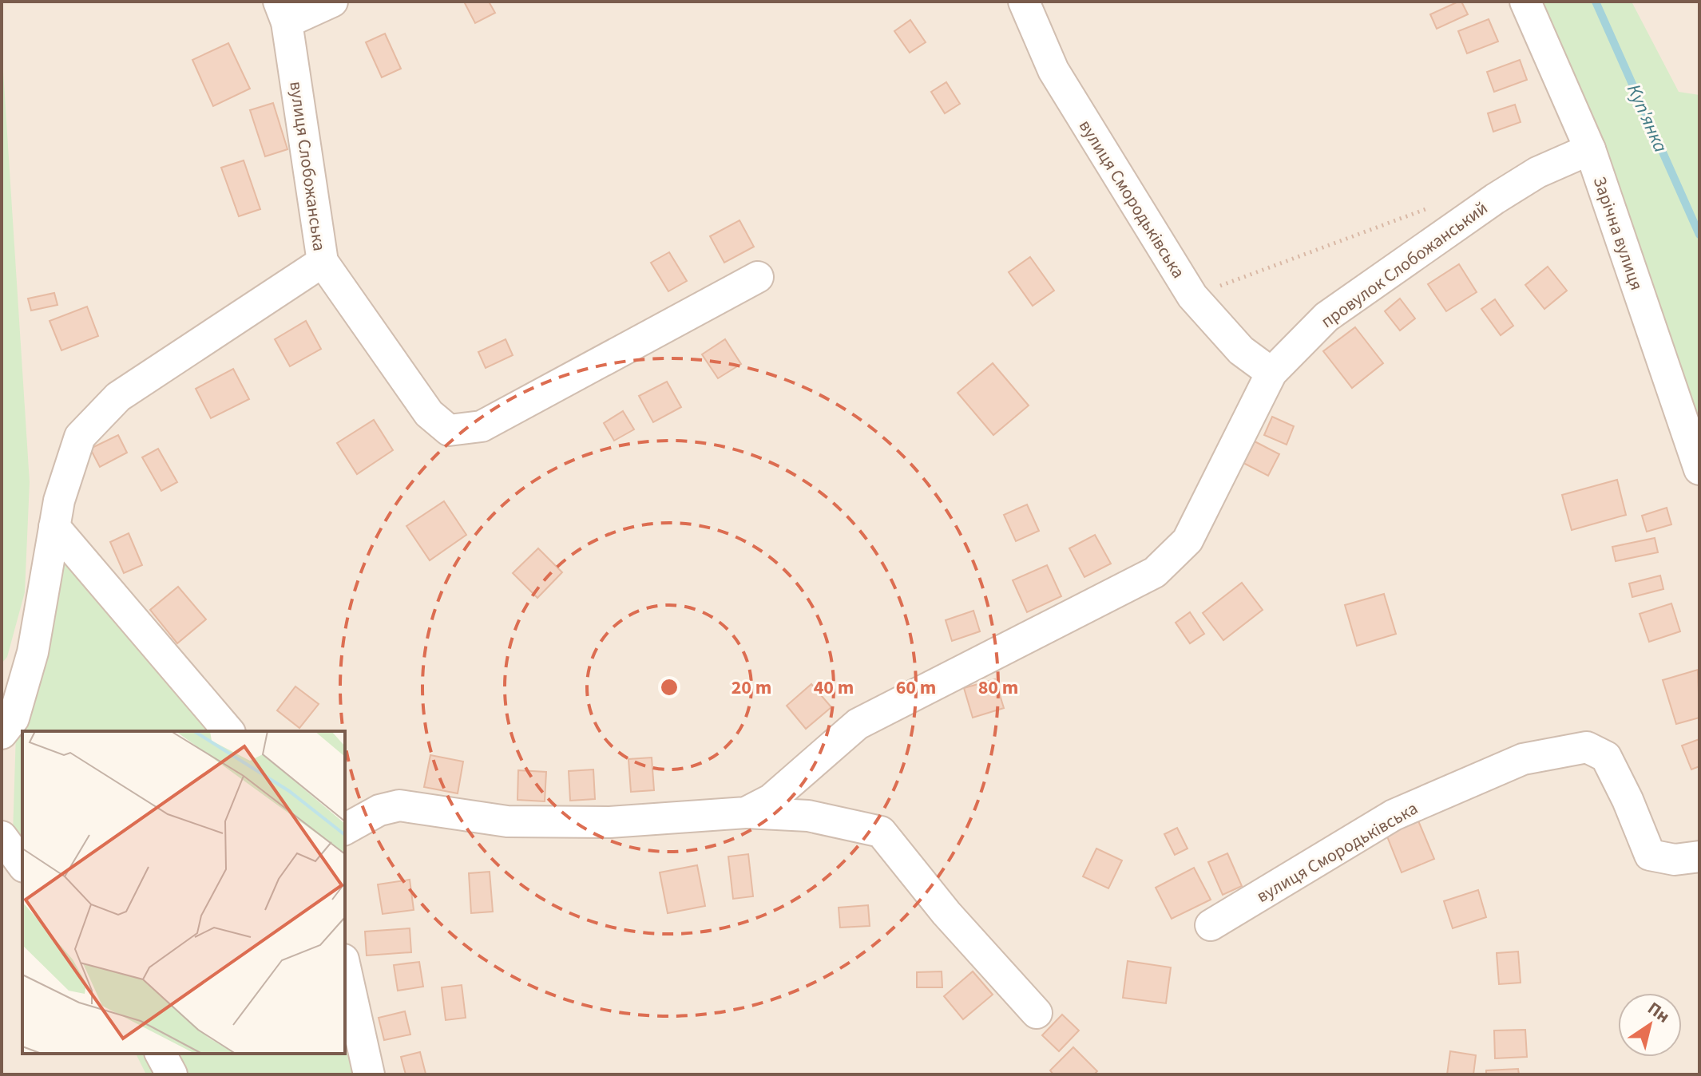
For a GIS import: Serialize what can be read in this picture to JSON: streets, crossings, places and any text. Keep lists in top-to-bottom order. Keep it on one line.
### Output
{"streets":{"street":["вулиця Слобожанська","вулиця Смородьківська","Зарічна вулиця","провулок Слобожанський"]},"crossings":[["вулиця Смородьківська","провулок Слобожанський"],["Зарічна вулиця","провулок Слобожанський"]],"water":["Куп'янка"],"north":"top right","rings":["20 m","40 m","60 m","80 m"]}
